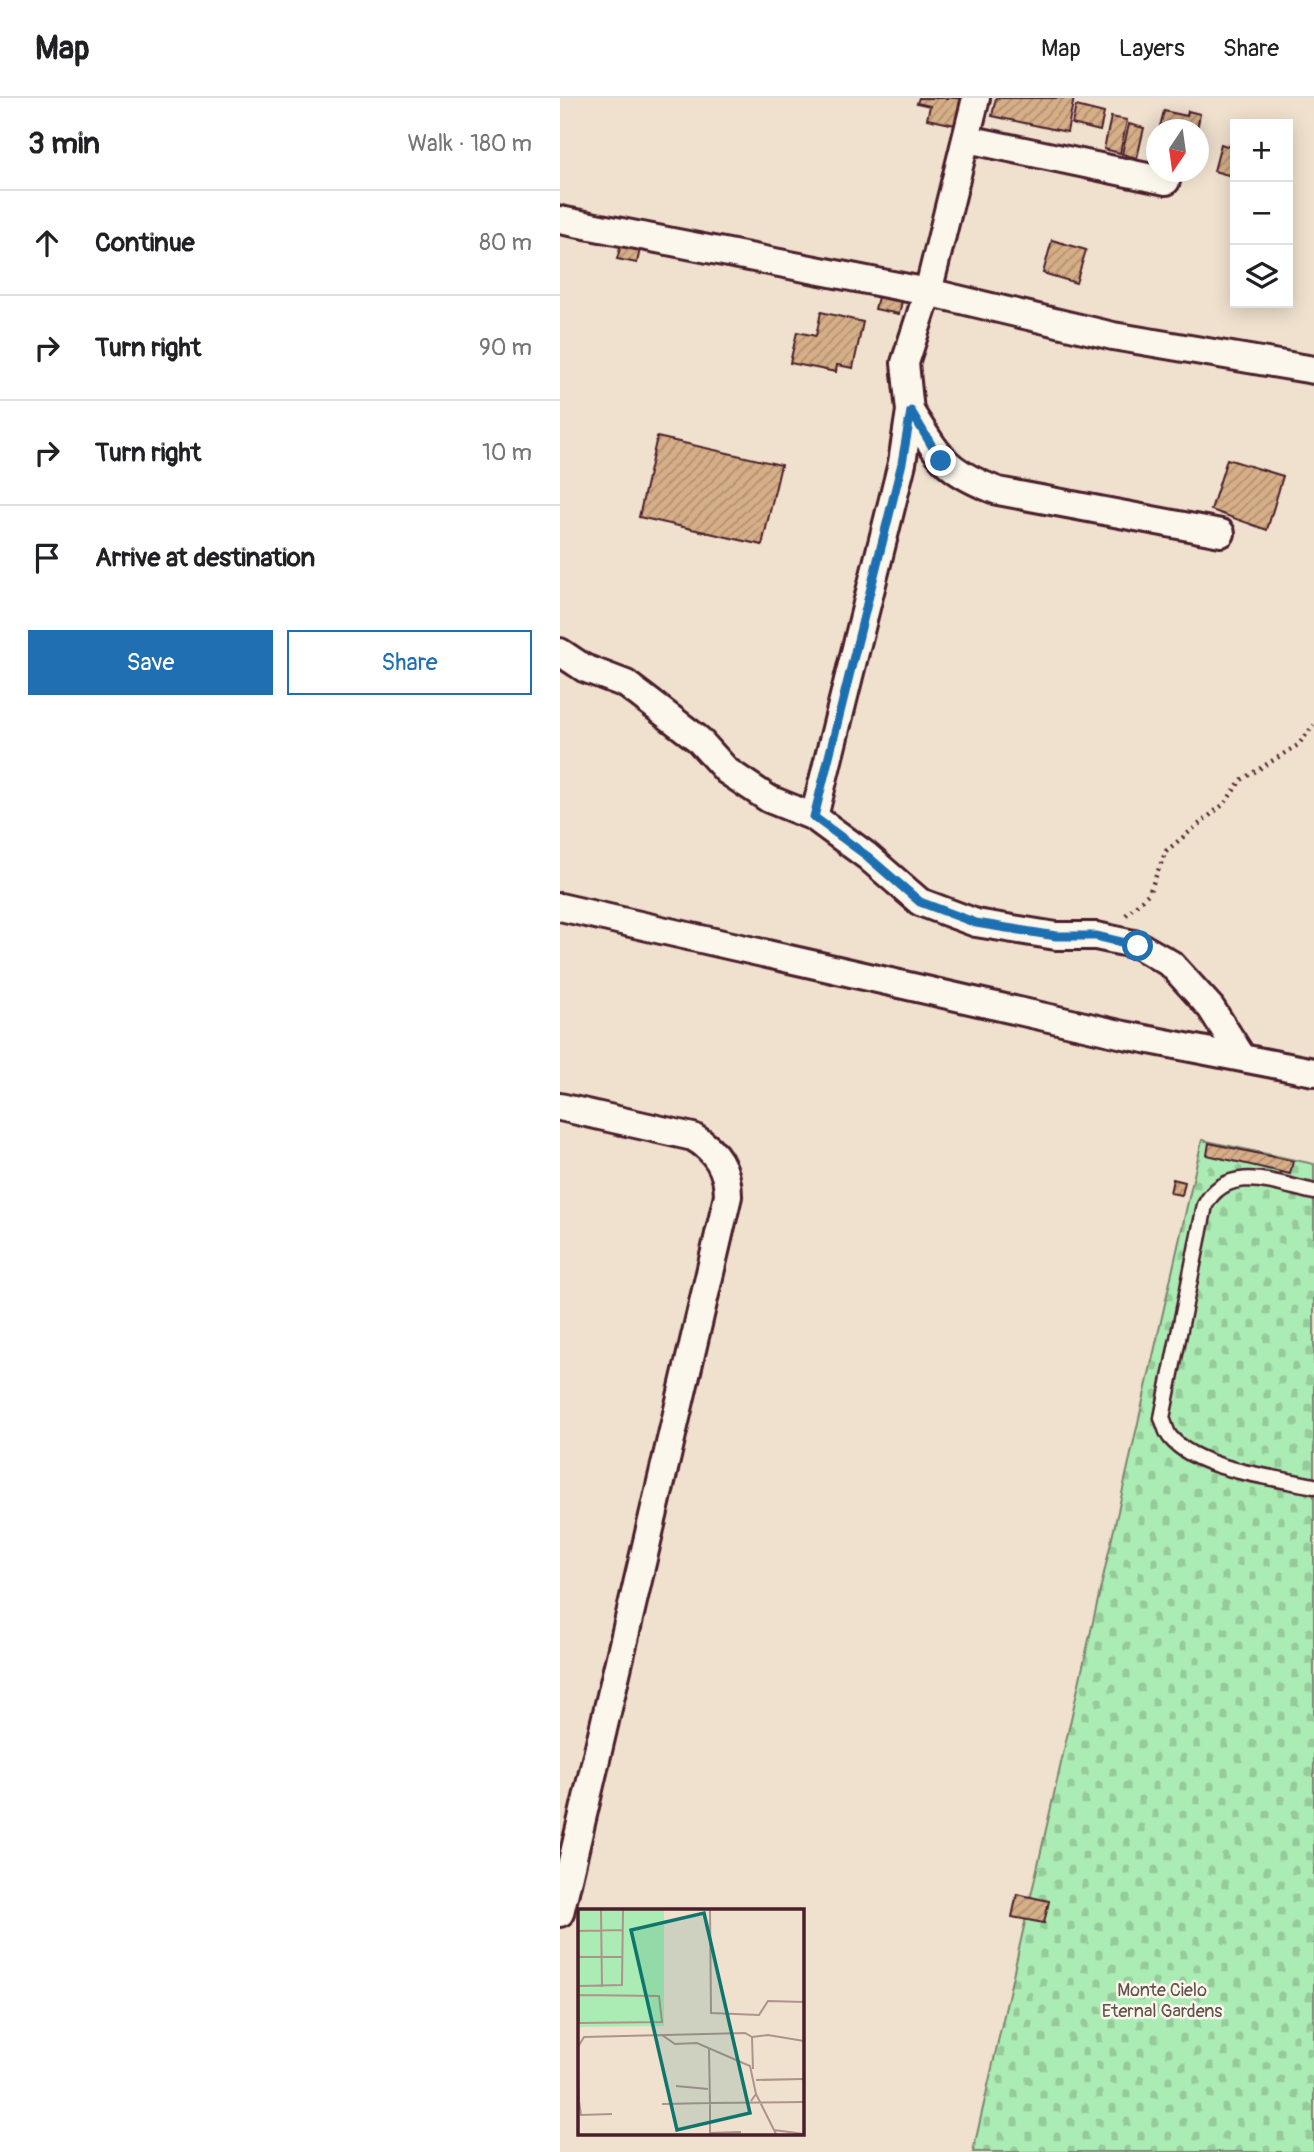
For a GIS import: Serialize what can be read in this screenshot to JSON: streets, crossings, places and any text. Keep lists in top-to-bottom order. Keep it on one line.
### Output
{"parks":["Monte Cielo Eternal Gardens"],"north":"bottom","page":{"header":"Map","nav":["Map","Layers","Share"],"heading":["3 min","Walk · 180 m"],"map_buttons":["+","−"],"list":[["Continue","80 m"],["Turn right","90 m"],["Turn right","10 m"],"Arrive at destination"],"buttons":["Save","Share"]}}
